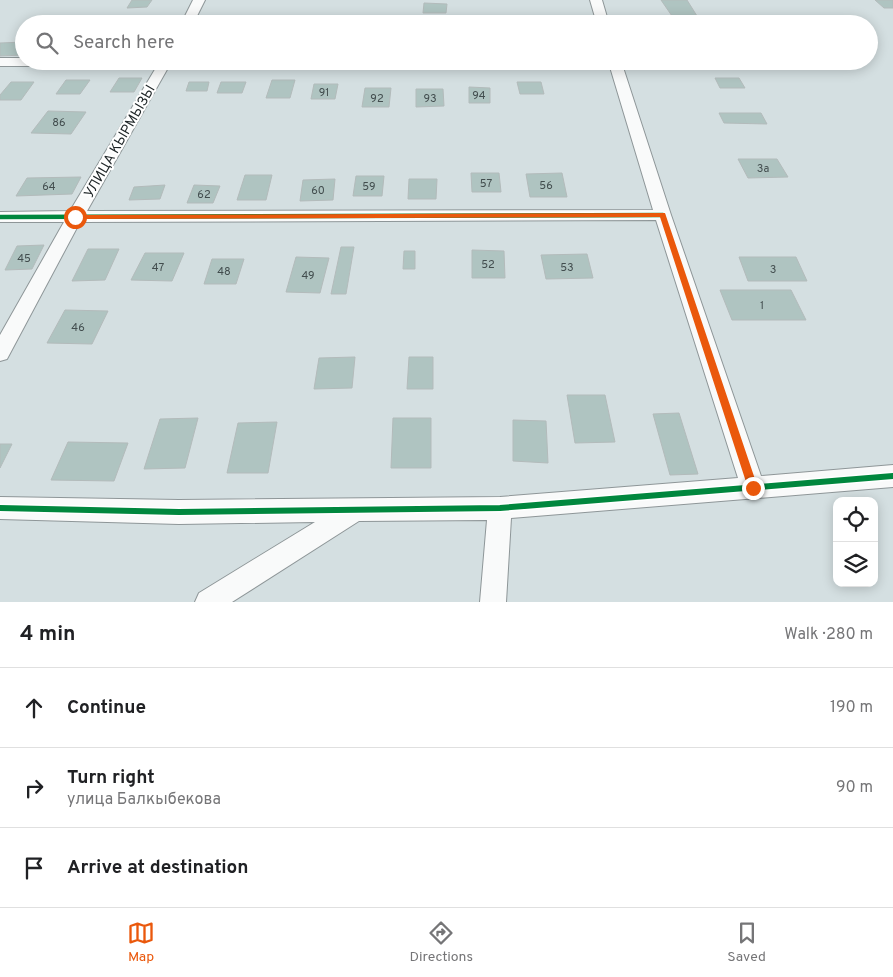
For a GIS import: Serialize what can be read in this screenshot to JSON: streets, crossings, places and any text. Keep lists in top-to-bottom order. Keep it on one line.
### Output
{"streets":{"street":["УЛИЦА КЫРМЫЗЫ"]},"house_numbers":["91","94","92","93","86","3а","57","56","64","59","60","62","45","52","47","53","3","48","49","1","46"],"page":{"search":"Search here","heading":["4 min","Walk · 280 m"],"list":[["Continue","190 m"],["Turn right","улица Балкыбекова","90 m"],"Arrive at destination"],"nav":["Map","Directions","Saved"]}}
